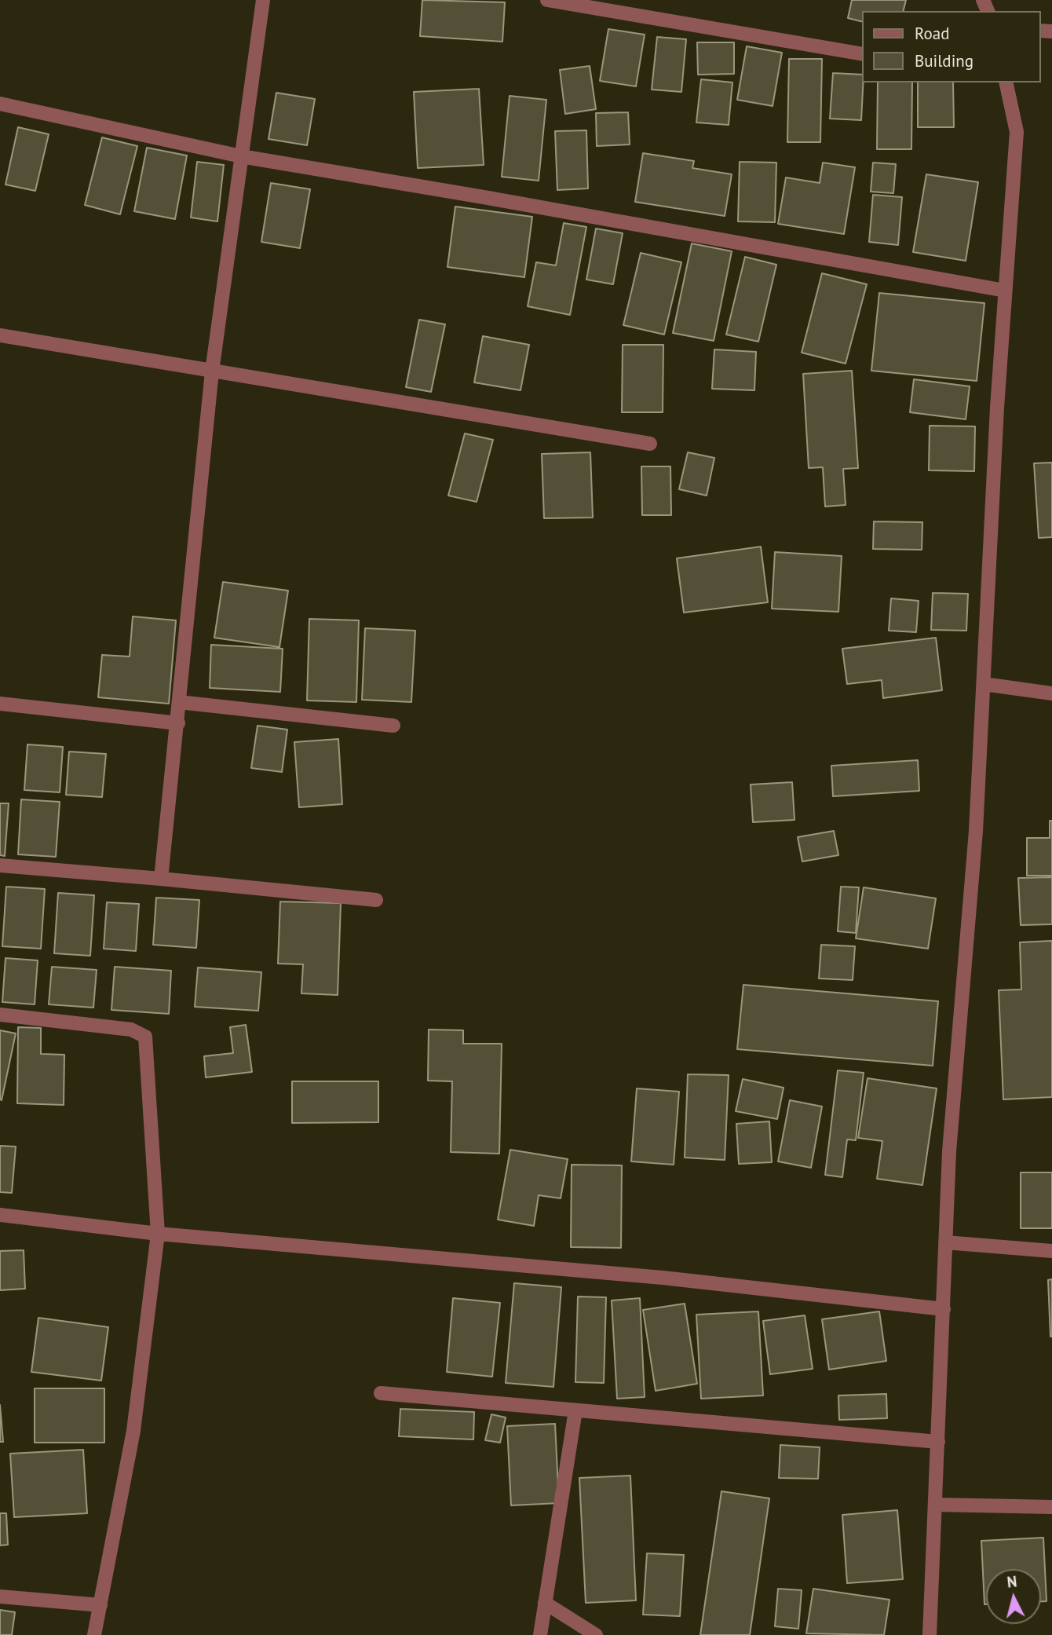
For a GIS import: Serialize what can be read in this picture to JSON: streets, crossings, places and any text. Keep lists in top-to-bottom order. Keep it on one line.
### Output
{"legend":["Road","Building"],"north":"top"}
